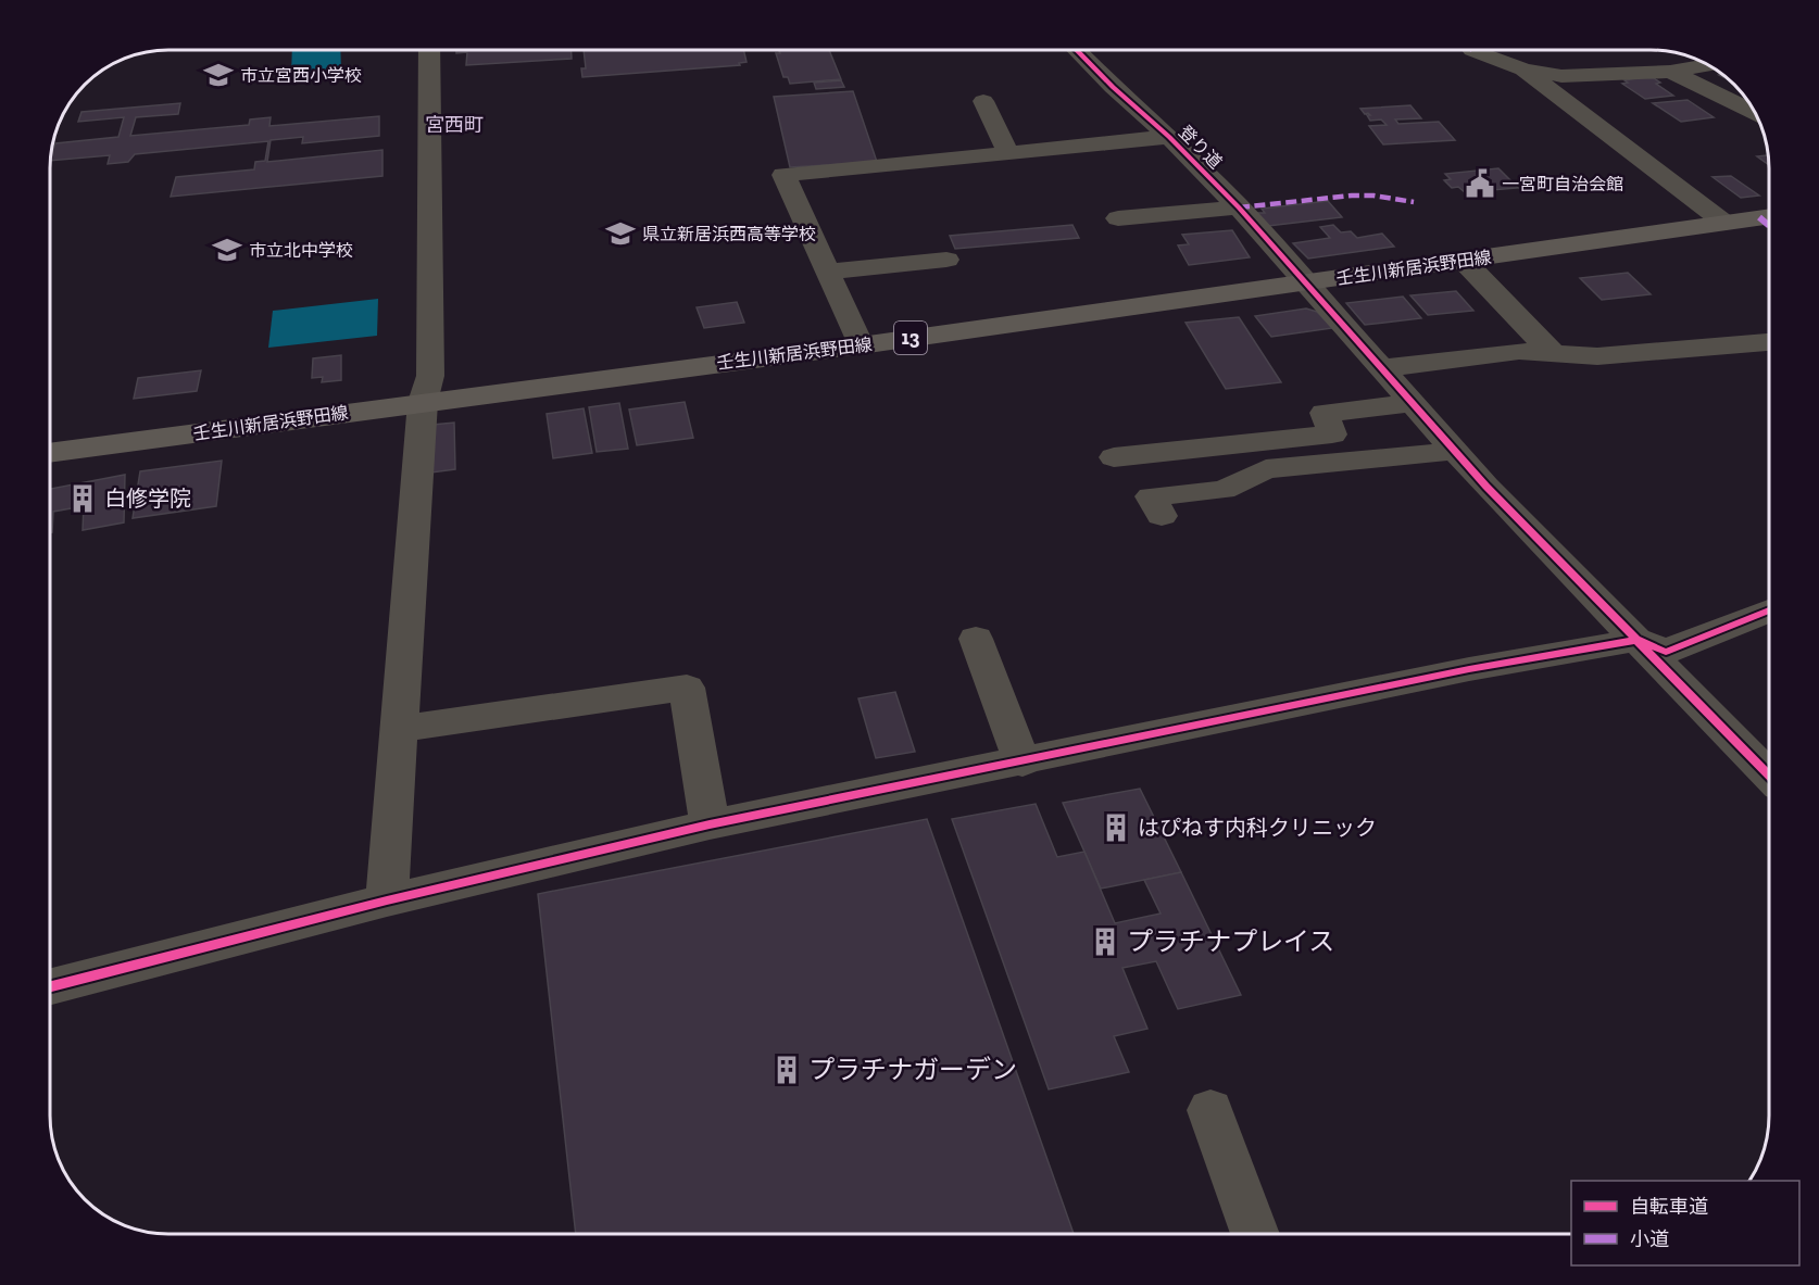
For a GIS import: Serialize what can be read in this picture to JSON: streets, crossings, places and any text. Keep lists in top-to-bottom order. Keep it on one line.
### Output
{"streets":{"main road":["壬生川新居浜野田線","13"],"street":["登り道"]},"crossings":[["登り道","壬生川新居浜野田線"]],"districts":["宮西町"],"places":{"school or university":["市立宮西小学校","県立新居浜西高等学校","市立北中学校"],"public building":["一宮町自治会館"],"building":["白修学院","はぴねす内科クリニック","プラチナプレイス","プラチナガーデン"]},"legend":["自転車道","小道"]}
